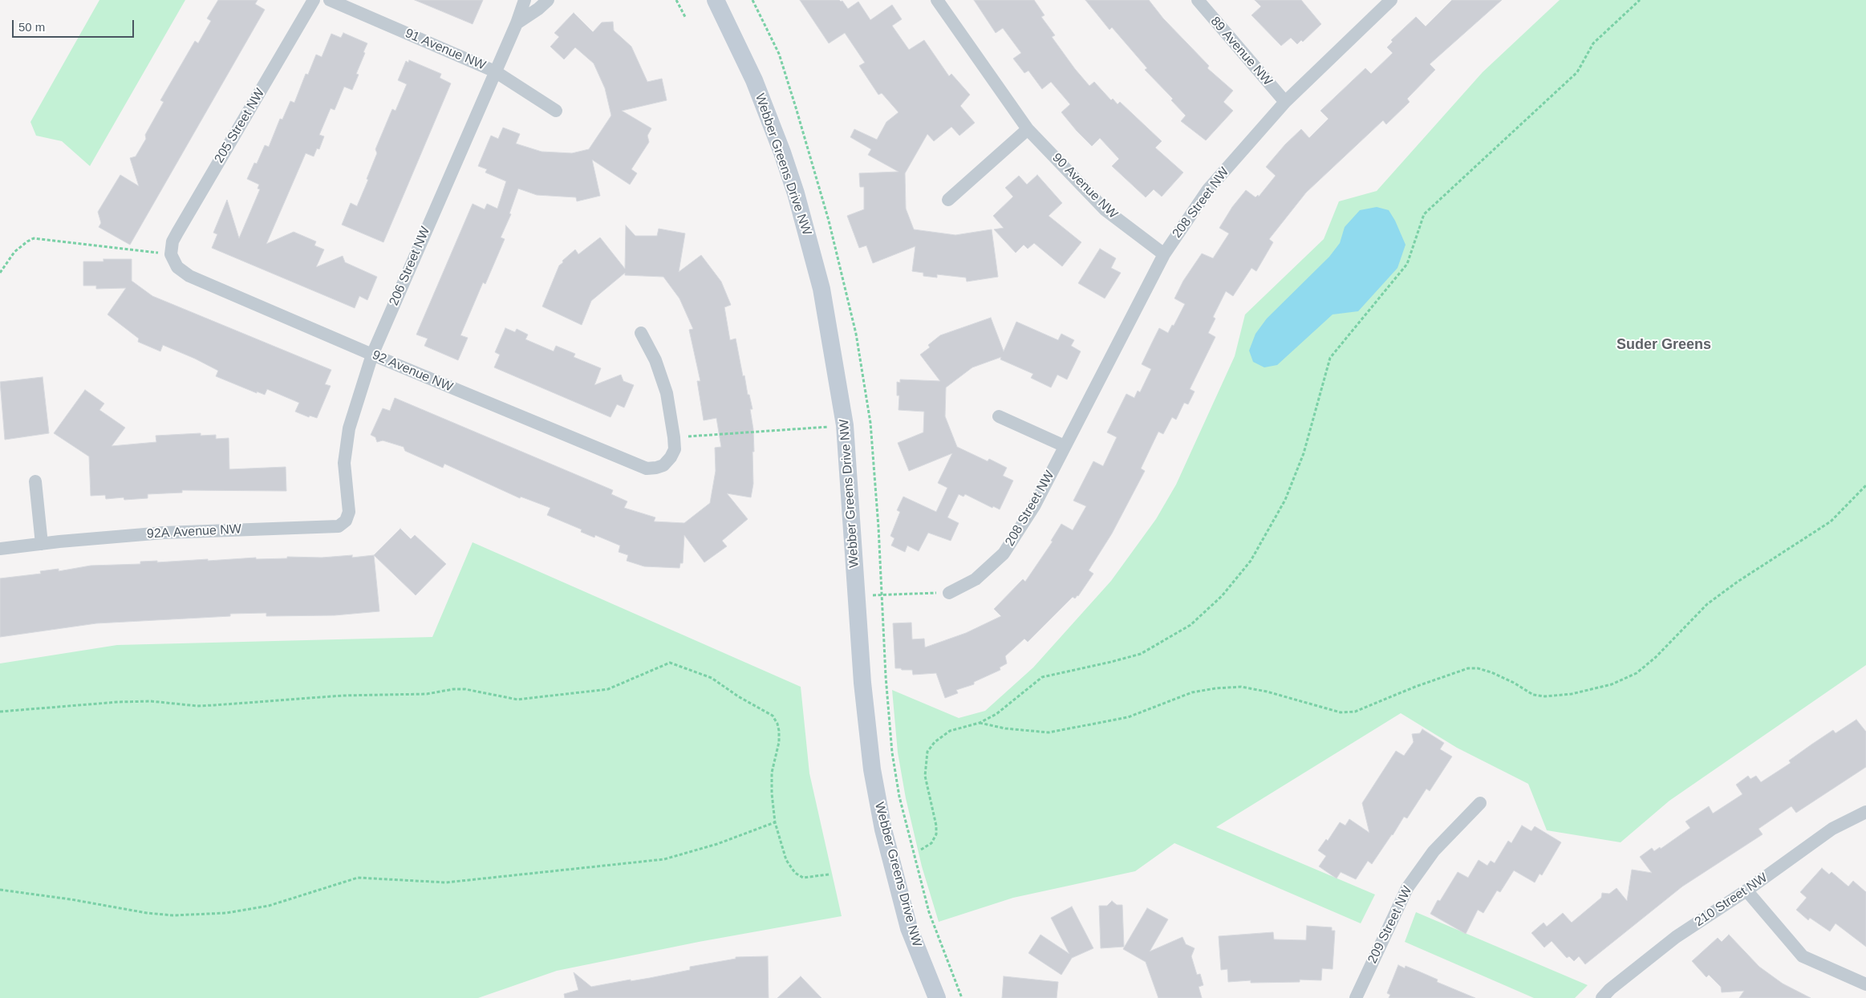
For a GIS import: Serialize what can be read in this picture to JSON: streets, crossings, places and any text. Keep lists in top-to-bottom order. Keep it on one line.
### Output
{"streets":{"main road":["Webber Greens Drive NW"],"street":["91 Avenue NW","89 Avenue NW","205 Street NW","90 Avenue NW","208 Street NW","206 Street NW","92 Avenue NW","92A Avenue NW","210 Street NW","209 Street NW"]},"crossings":[["91 Avenue NW","206 Street NW"],["89 Avenue NW","208 Street NW"],["205 Street NW","92 Avenue NW"],["90 Avenue NW","208 Street NW"],["206 Street NW","92 Avenue NW"],["206 Street NW","92A Avenue NW"]],"districts":["Suder Greens"],"scale_bar":"50 m"}
